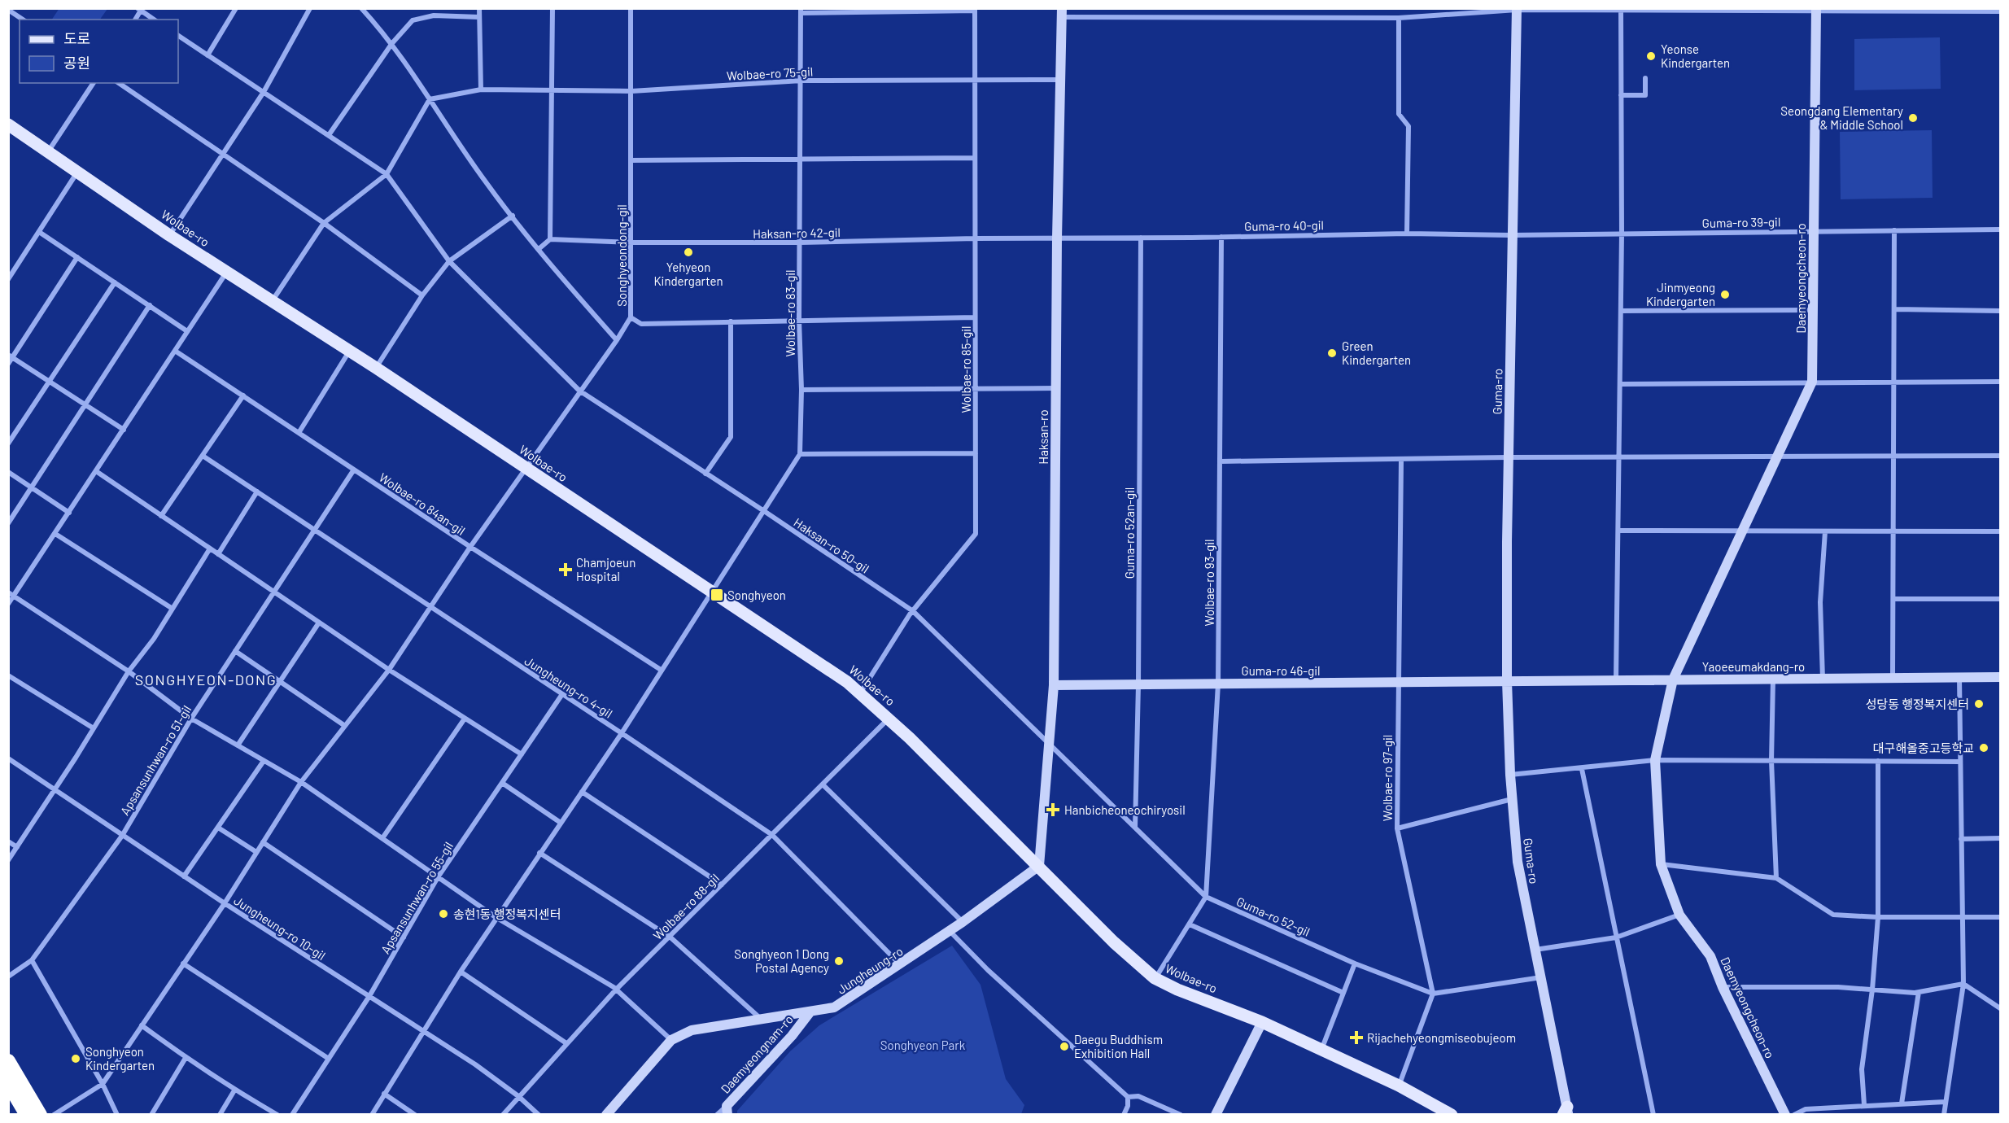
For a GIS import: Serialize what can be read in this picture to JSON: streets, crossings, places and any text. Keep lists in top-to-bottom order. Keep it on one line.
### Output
{"streets":{"main road":["Wolbae-ro","Daemyeongcheon-ro","Guma-ro","Haksan-ro","Yaoeeumakdang-ro","Guma-ro 46-gil","Jungheung-ro","Daemyeongnam-ro"],"street":["Wolbae-ro 75-gil","Guma-ro 39-gil","Guma-ro 40-gil","Haksan-ro 42-gil","Songhyeondong-gil","Wolbae-ro 83-gil","Wolbae-ro 85-gil","Wolbae-ro 84an-gil","Guma-ro 52an-gil","Haksan-ro 50-gil","Wolbae-ro 93-gil","Jungheung-ro 4-gil","Apsansunhwan-ro 51-gil","Wolbae-ro 97-gil","Apsansunhwan-ro 55-gil","Wolbae-ro 88-gil","Guma-ro 52-gil","Jungheung-ro 10-gil"]},"crossings":[["Wolbae-ro 75-gil","Songhyeondong-gil"],["Wolbae-ro 75-gil","Wolbae-ro 83-gil"],["Wolbae-ro 75-gil","Wolbae-ro 85-gil"],["Wolbae-ro 75-gil","Haksan-ro"],["Guma-ro 39-gil","Guma-ro 40-gil"],["Guma-ro 39-gil","Daemyeongcheon-ro"],["Guma-ro 39-gil","Guma-ro"],["Guma-ro 40-gil","Haksan-ro 42-gil"],["Guma-ro 40-gil","Guma-ro"],["Guma-ro 40-gil","Haksan-ro"],["Guma-ro 40-gil","Guma-ro 52an-gil"],["Guma-ro 40-gil","Wolbae-ro 93-gil"],["Wolbae-ro","Songhyeondong-gil"],["Wolbae-ro","Wolbae-ro 85-gil"],["Wolbae-ro","Haksan-ro"],["Wolbae-ro","Wolbae-ro 93-gil"],["Wolbae-ro","Wolbae-ro 88-gil"],["Wolbae-ro","Jungheung-ro"],["Haksan-ro 42-gil","Songhyeondong-gil"],["Haksan-ro 42-gil","Wolbae-ro 83-gil"],["Haksan-ro 42-gil","Wolbae-ro 85-gil"],["Haksan-ro 42-gil","Haksan-ro"],["Songhyeondong-gil","Wolbae-ro 84an-gil"],["Songhyeondong-gil","Haksan-ro 50-gil"],["Songhyeondong-gil","Jungheung-ro 4-gil"],["Songhyeondong-gil","Jungheung-ro 10-gil"],["Daemyeongcheon-ro","Yaoeeumakdang-ro"],["Wolbae-ro 85-gil","Haksan-ro 50-gil"],["Guma-ro","Yaoeeumakdang-ro"],["Guma-ro","Guma-ro 46-gil"],["Guma-ro","Guma-ro 52-gil"],["Haksan-ro","Haksan-ro 50-gil"],["Haksan-ro","Guma-ro 46-gil"],["Haksan-ro","Guma-ro 52-gil"],["Haksan-ro","Jungheung-ro"],["Wolbae-ro 84an-gil","Apsansunhwan-ro 51-gil"],["Guma-ro 52an-gil","Guma-ro 46-gil"],["Guma-ro 52an-gil","Guma-ro 52-gil"],["Haksan-ro 50-gil","Guma-ro 52-gil"],["Wolbae-ro 93-gil","Guma-ro 46-gil"],["Wolbae-ro 93-gil","Guma-ro 52-gil"],["Yaoeeumakdang-ro","Guma-ro 46-gil"],["Guma-ro 46-gil","Wolbae-ro 97-gil"],["Jungheung-ro 4-gil","Apsansunhwan-ro 51-gil"],["Jungheung-ro 4-gil","Apsansunhwan-ro 55-gil"],["Jungheung-ro 4-gil","Wolbae-ro 88-gil"],["Jungheung-ro 4-gil","Jungheung-ro"],["Apsansunhwan-ro 51-gil","Jungheung-ro 10-gil"],["Wolbae-ro 97-gil","Guma-ro 52-gil"],["Apsansunhwan-ro 55-gil","Jungheung-ro 10-gil"],["Wolbae-ro 88-gil","Jungheung-ro 10-gil"],["Jungheung-ro","Daemyeongnam-ro"]],"districts":["SONGHYEON-DONG"],"parks":["Songhyeon Park"],"places":{"other":["Yeonse Kindergarten","Seongdang Elementary & Middle School","Yehyeon Kindergarten","Jinmyeong Kindergarten","Green Kindergarten","성당동 행정복지센터","대구해올중고등학교","송현1동 행정복지센터","Songhyeon 1 Dong Postal Agency","Daegu Buddhism Exhibition Hall","Songhyeon Kindergarten"],"health":["Chamjoeun Hospital","Hanbicheoneochiryosil","Rijachehyeongmiseobujeom"],"transit":["Songhyeon"]},"legend":["도로","공원"]}
